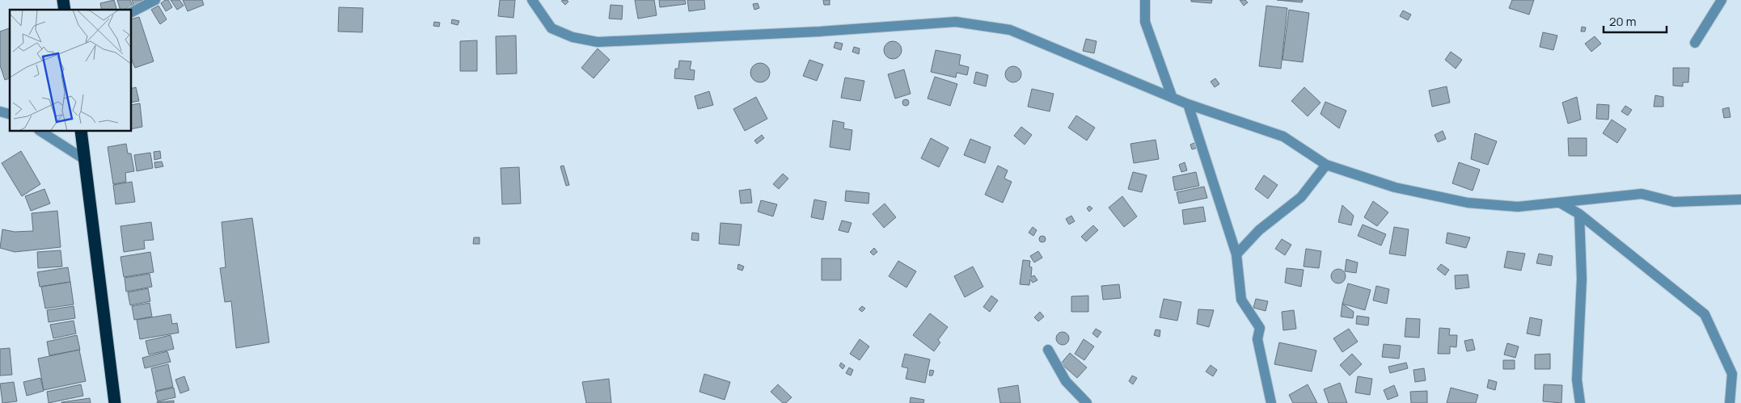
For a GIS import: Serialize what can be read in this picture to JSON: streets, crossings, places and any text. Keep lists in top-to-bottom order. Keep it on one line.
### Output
{"scale_bar":"20 m"}
